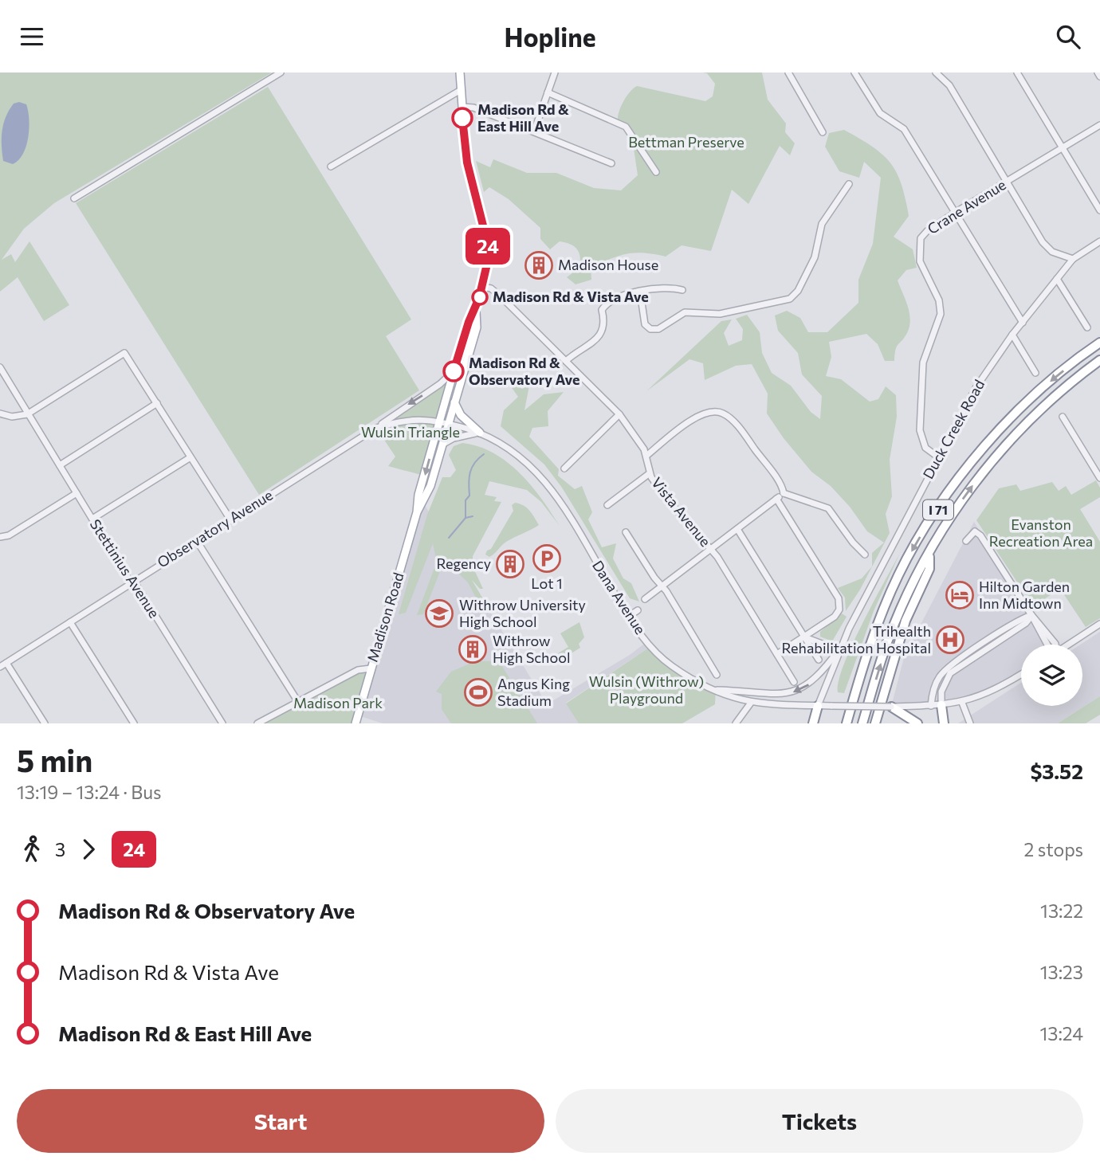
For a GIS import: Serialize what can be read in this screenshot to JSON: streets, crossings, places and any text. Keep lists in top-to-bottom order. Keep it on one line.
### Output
{"streets":{"highway":["I 71"],"main road":["Madison Road"],"street":["Crane Avenue","Duck Creek Road","Vista Avenue","Observatory Avenue","Stettinius Avenue","Dana Avenue"]},"crossings":[["Crane Avenue","Duck Creek Road"],["Duck Creek Road","Dana Avenue"],["Vista Avenue","Madison Road"],["Observatory Avenue","Stettinius Avenue"],["Observatory Avenue","Dana Avenue"],["Observatory Avenue","Madison Road"],["Dana Avenue","Madison Road"]],"parks":["Bettman Preserve","Wulsin Triangle","Evanston Recreation Area","Wulsin (Withrow) Playground","Madison Park"],"places":{"other":["Madison Rd & East Hill Ave","Madison Rd & Vista Ave","Madison Rd & Observatory Ave"],"building":["Madison House","Regency","Withrow High School"],"parking":["Lot 1"],"hotel":["Hilton Garden Inn Midtown"],"school or university":["Withrow University High School"],"hospital":["Trihealth Rehabilitation Hospital"],"sports":["Angus King Stadium"]},"lines":["bus line 24"],"page":{"header":"Hopline","on_map":"24","heading":["5 min","13:19 – 13:24 · Bus","$3.52"],"legs":["3","24","2 stops"],"list":[{"name":"Madison Rd & Observatory Ave","value":"13:22"},{"name":"Madison Rd & Vista Ave","value":"13:23"},{"name":"Madison Rd & East Hill Ave","value":"13:24"}],"buttons":["Start","Tickets"]}}
